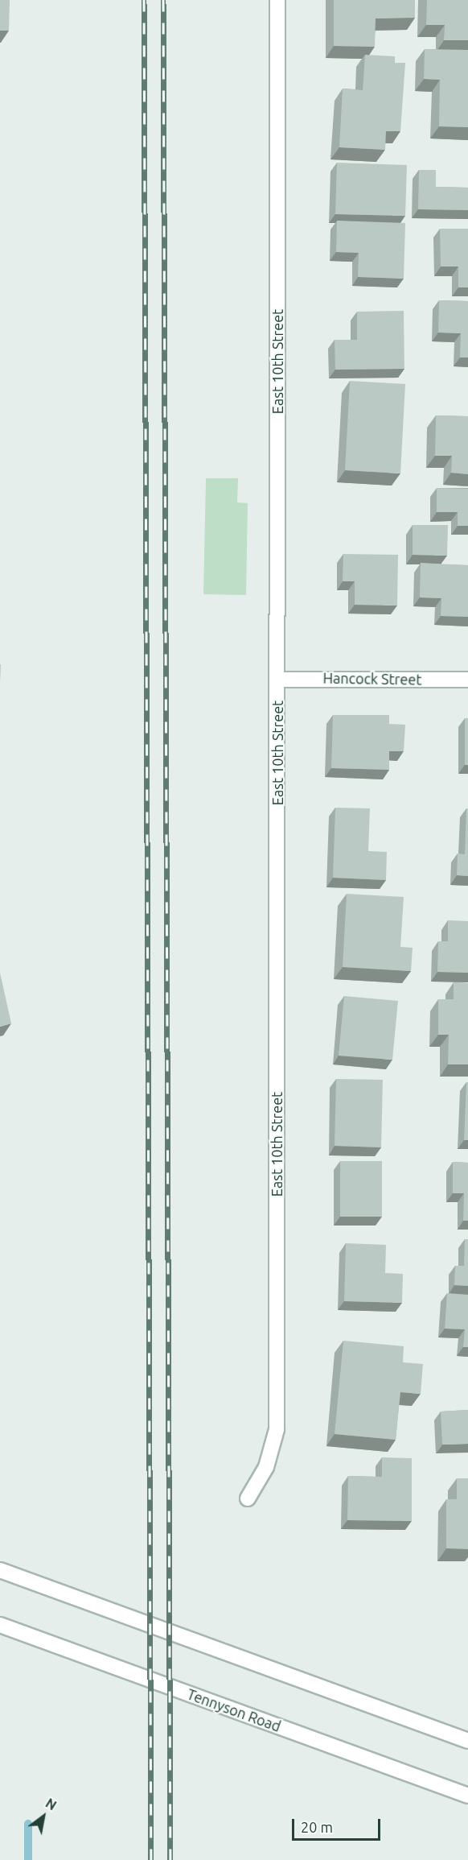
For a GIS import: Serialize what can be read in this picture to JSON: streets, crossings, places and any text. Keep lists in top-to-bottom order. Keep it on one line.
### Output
{"streets":{"street":["East 10th Street","Hancock Street","Tennyson Road"]},"crossings":[["East 10th Street","Hancock Street"]],"scale_bar":"20 m","north":"top right"}
